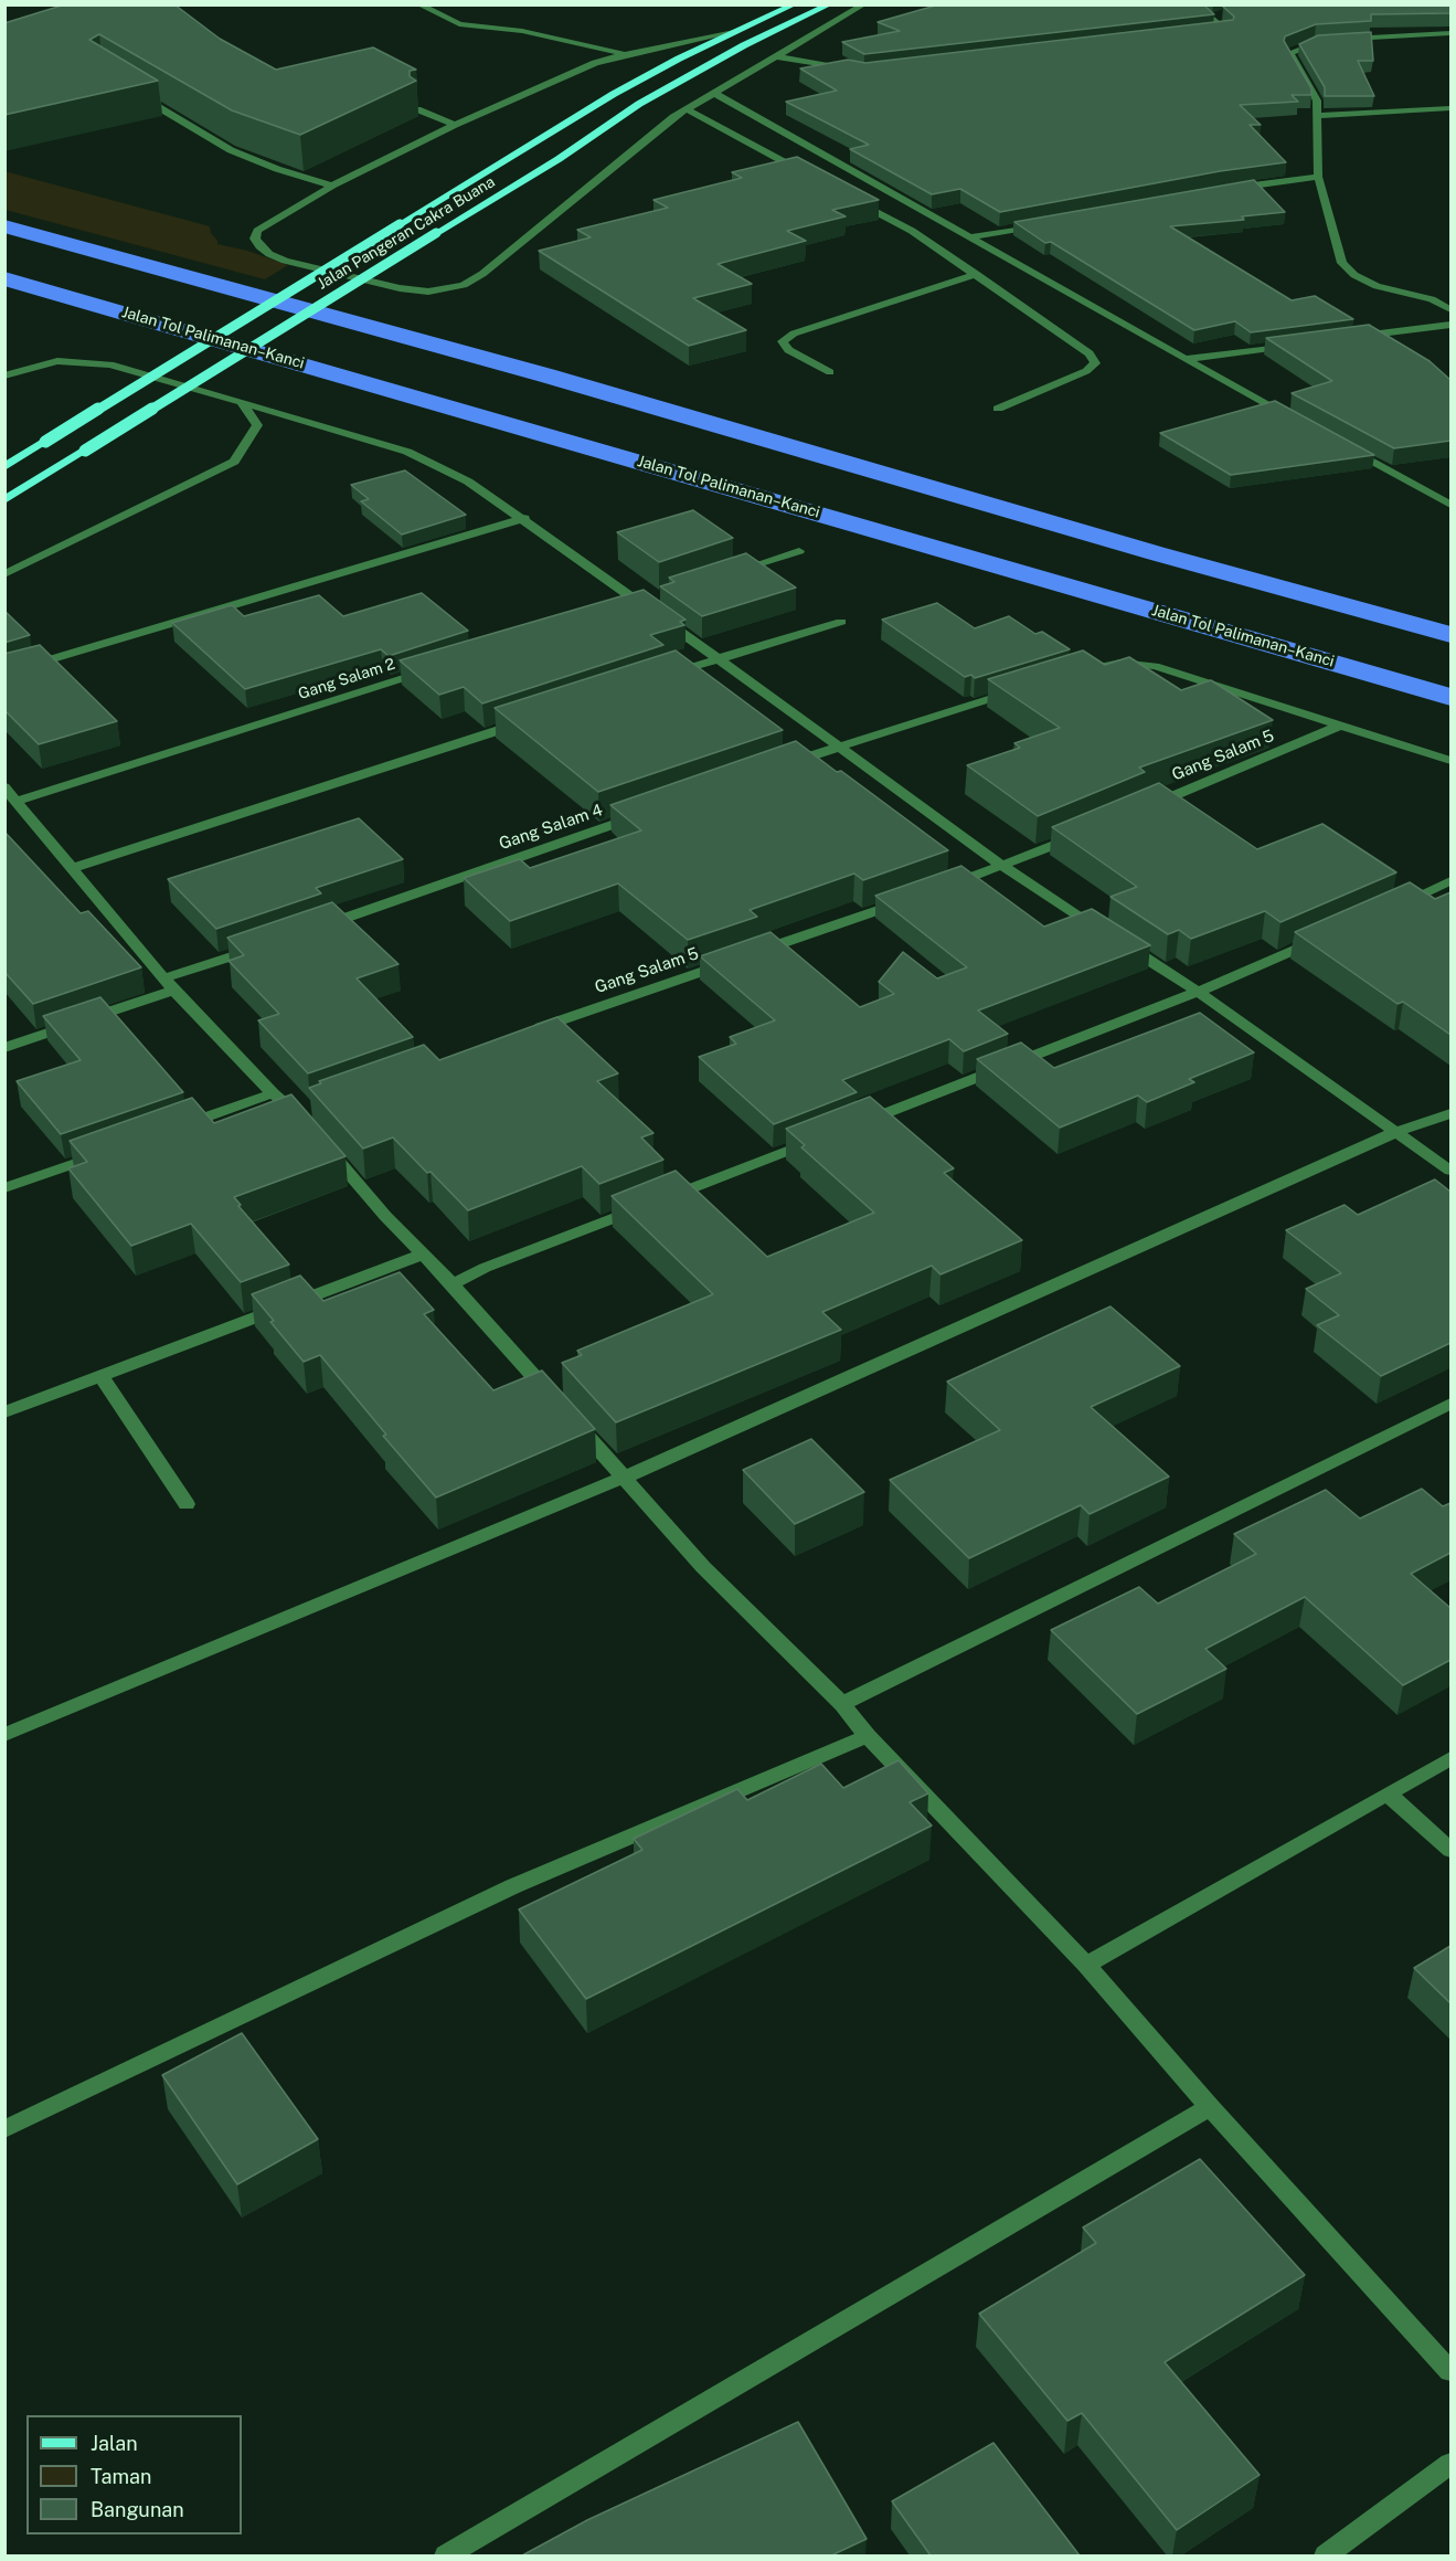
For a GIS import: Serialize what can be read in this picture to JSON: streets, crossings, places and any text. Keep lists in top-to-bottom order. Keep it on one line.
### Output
{"streets":{"highway":["Jalan Tol Palimanan–Kanci"],"main road":["Jalan Pangeran Cakra Buana"],"street":["Gang Salam 2","Gang Salam 5","Gang Salam 4"]},"legend":["Jalan","Taman","Bangunan"]}
